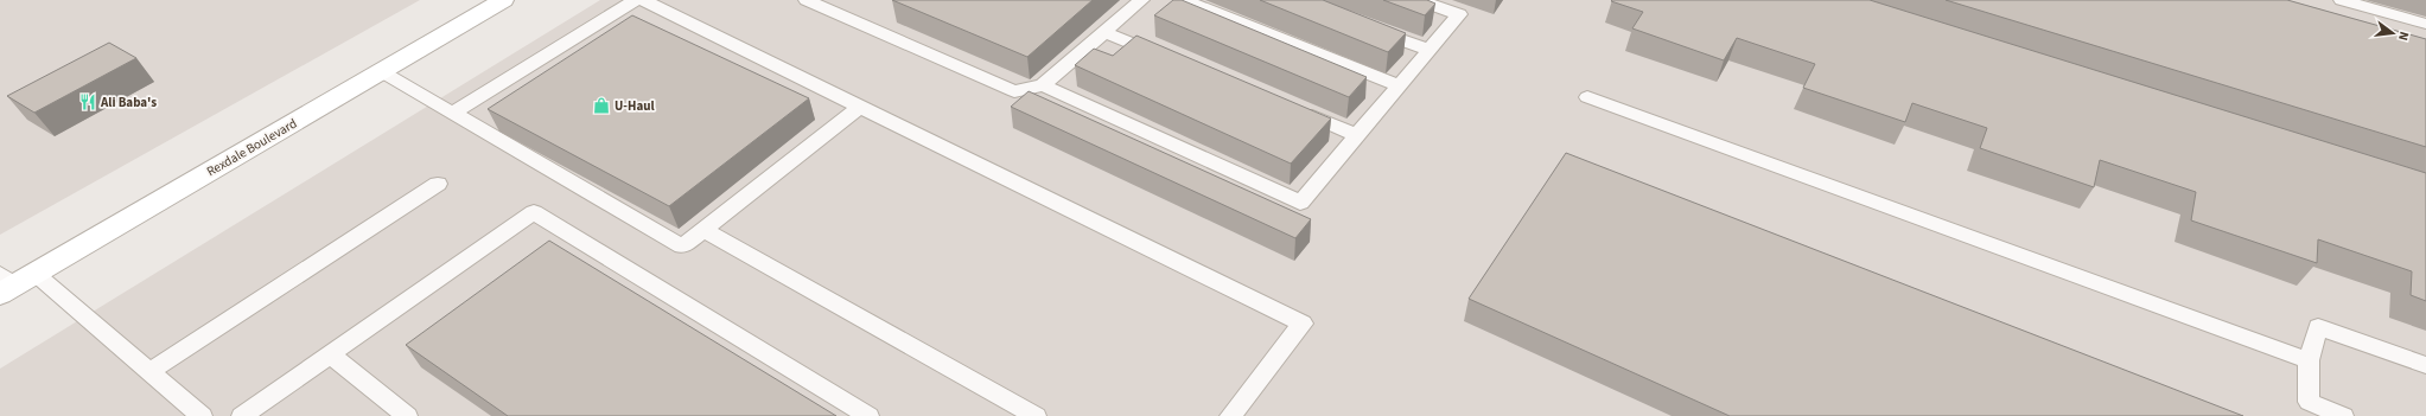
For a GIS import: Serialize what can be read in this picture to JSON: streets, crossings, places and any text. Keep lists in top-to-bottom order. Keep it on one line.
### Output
{"streets":{"main road":["Rexdale Boulevard"]},"places":{"restaurant":["Ali Baba's"],"shop":["U-Haul"]},"north":"right"}
